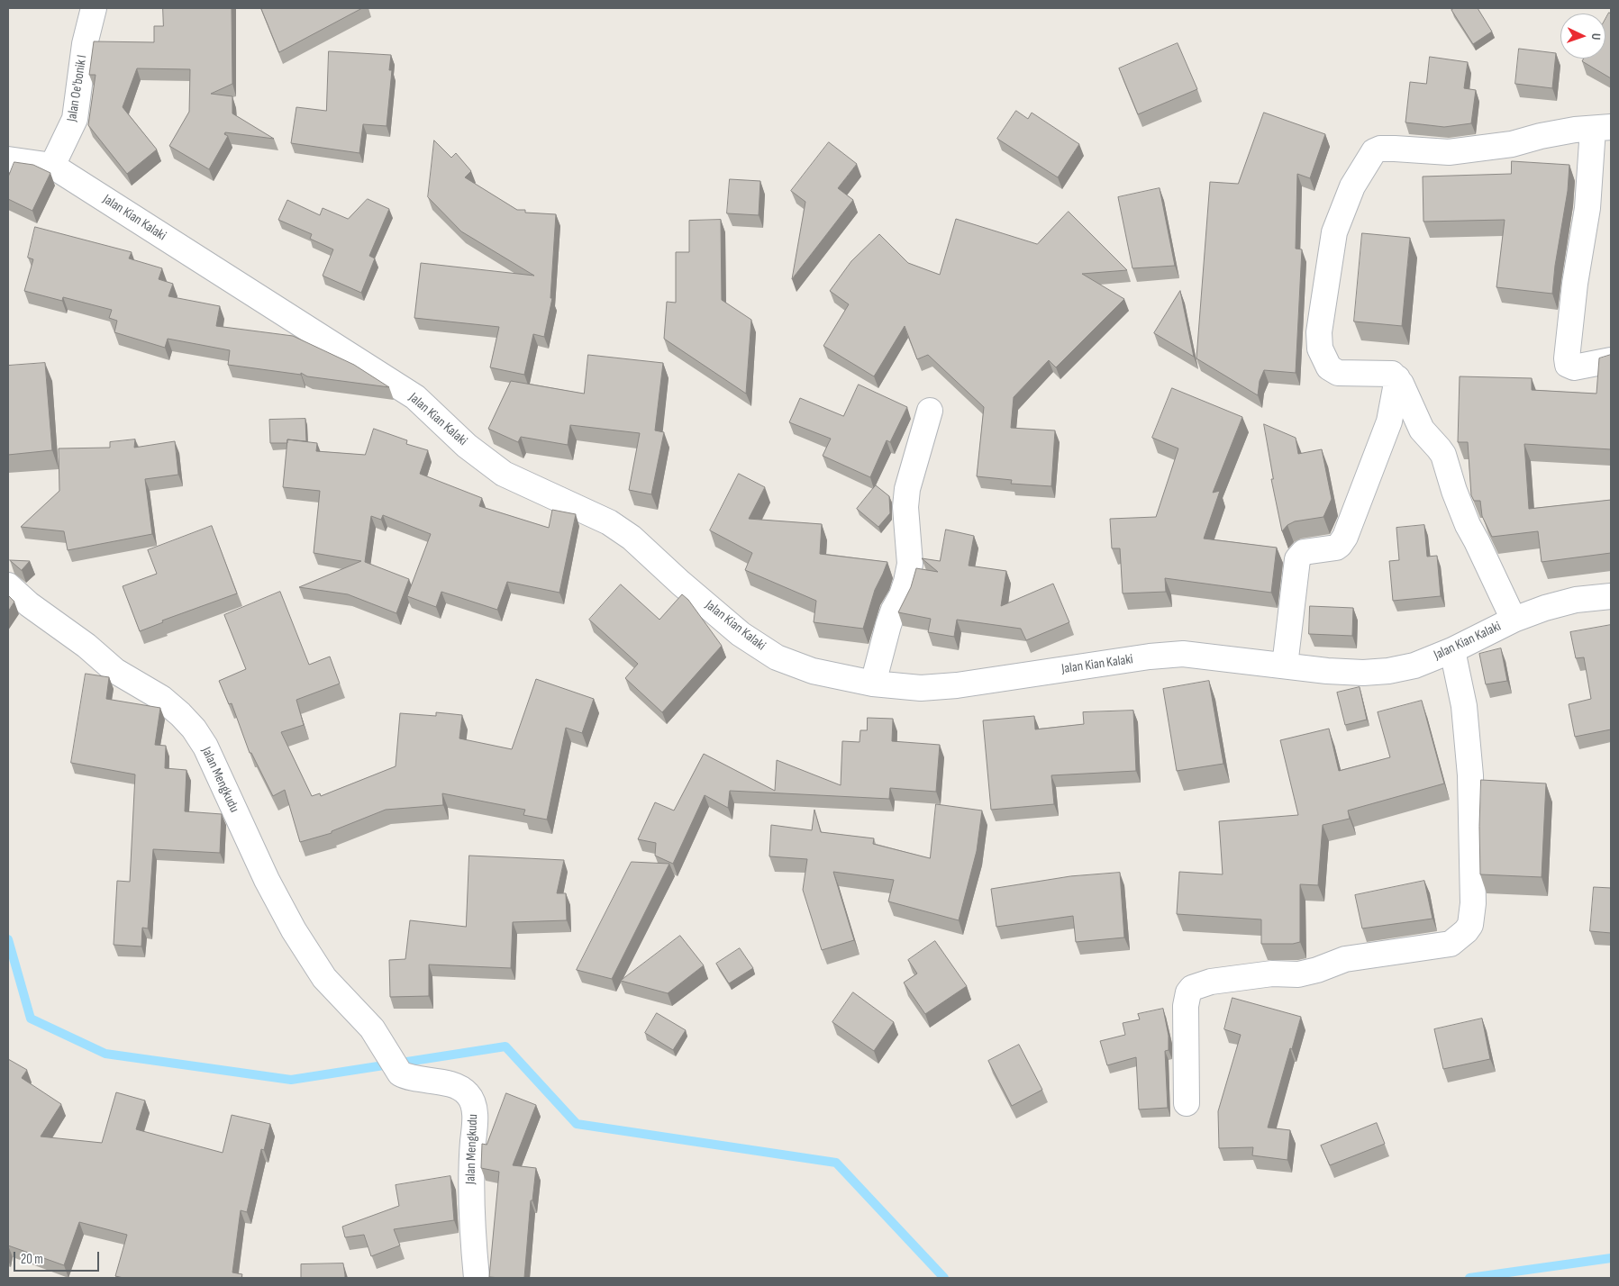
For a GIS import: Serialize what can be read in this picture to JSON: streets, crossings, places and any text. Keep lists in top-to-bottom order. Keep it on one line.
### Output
{"streets":{"street":["Jalan Oe'bonik I","Jalan Kian Kalaki","Jalan Mengkudu"]},"crossings":[["Jalan Oe'bonik I","Jalan Kian Kalaki"]],"scale_bar":"20 m","north":"right"}
